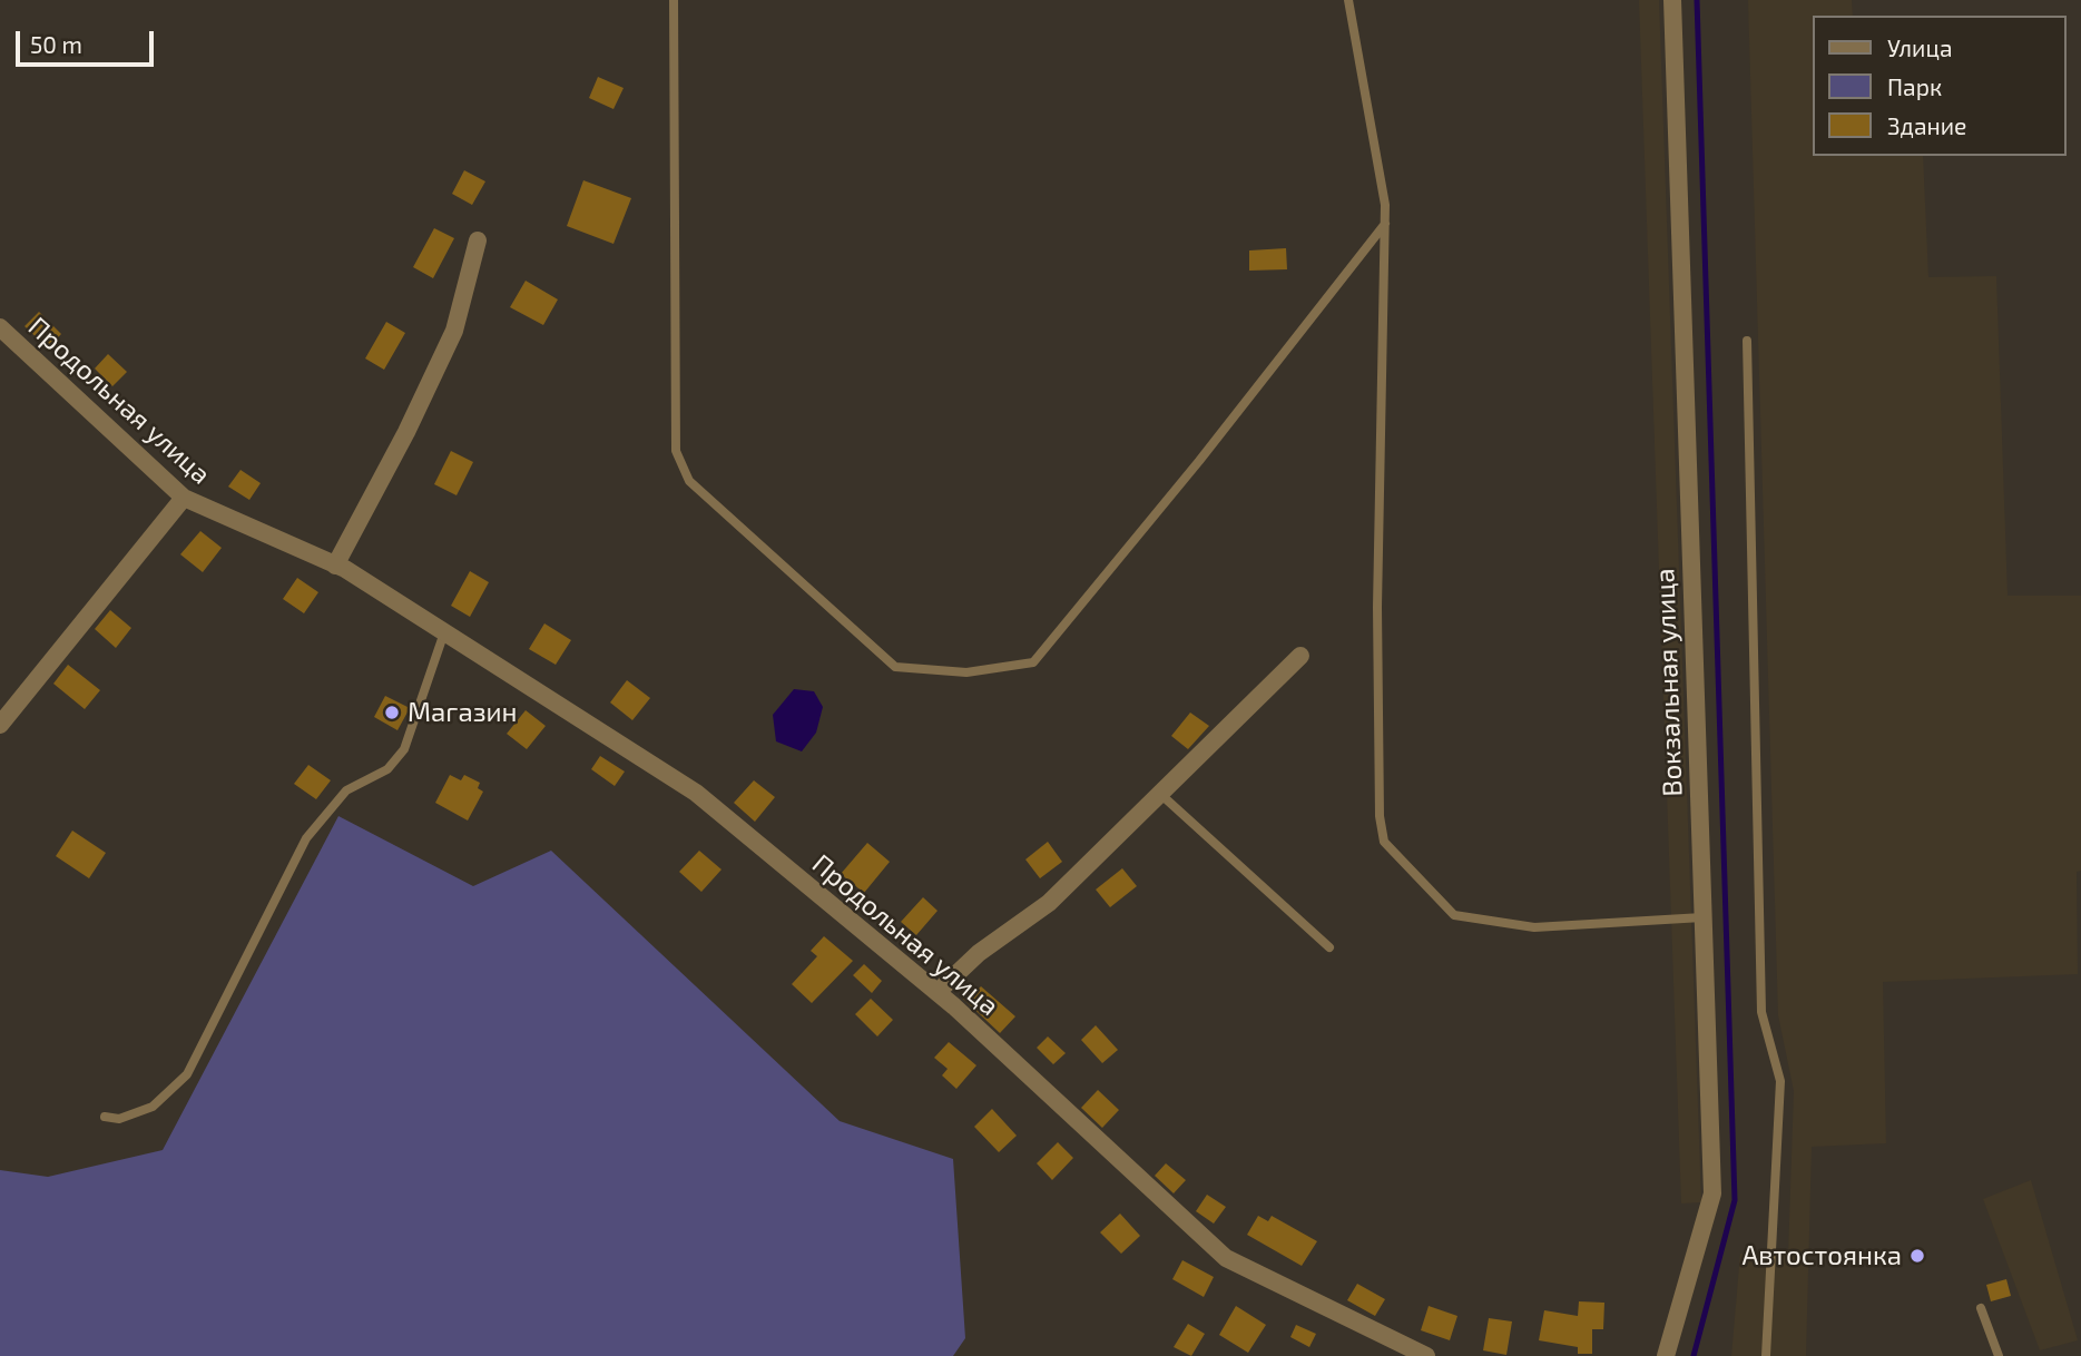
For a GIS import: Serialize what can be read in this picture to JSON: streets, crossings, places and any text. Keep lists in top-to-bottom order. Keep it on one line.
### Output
{"streets":{"street":["Продольная улица","Вокзальная улица"]},"places":["Магазин","Автостоянка"],"legend":["Улица","Парк","Здание"],"scale_bar":"50 m"}
